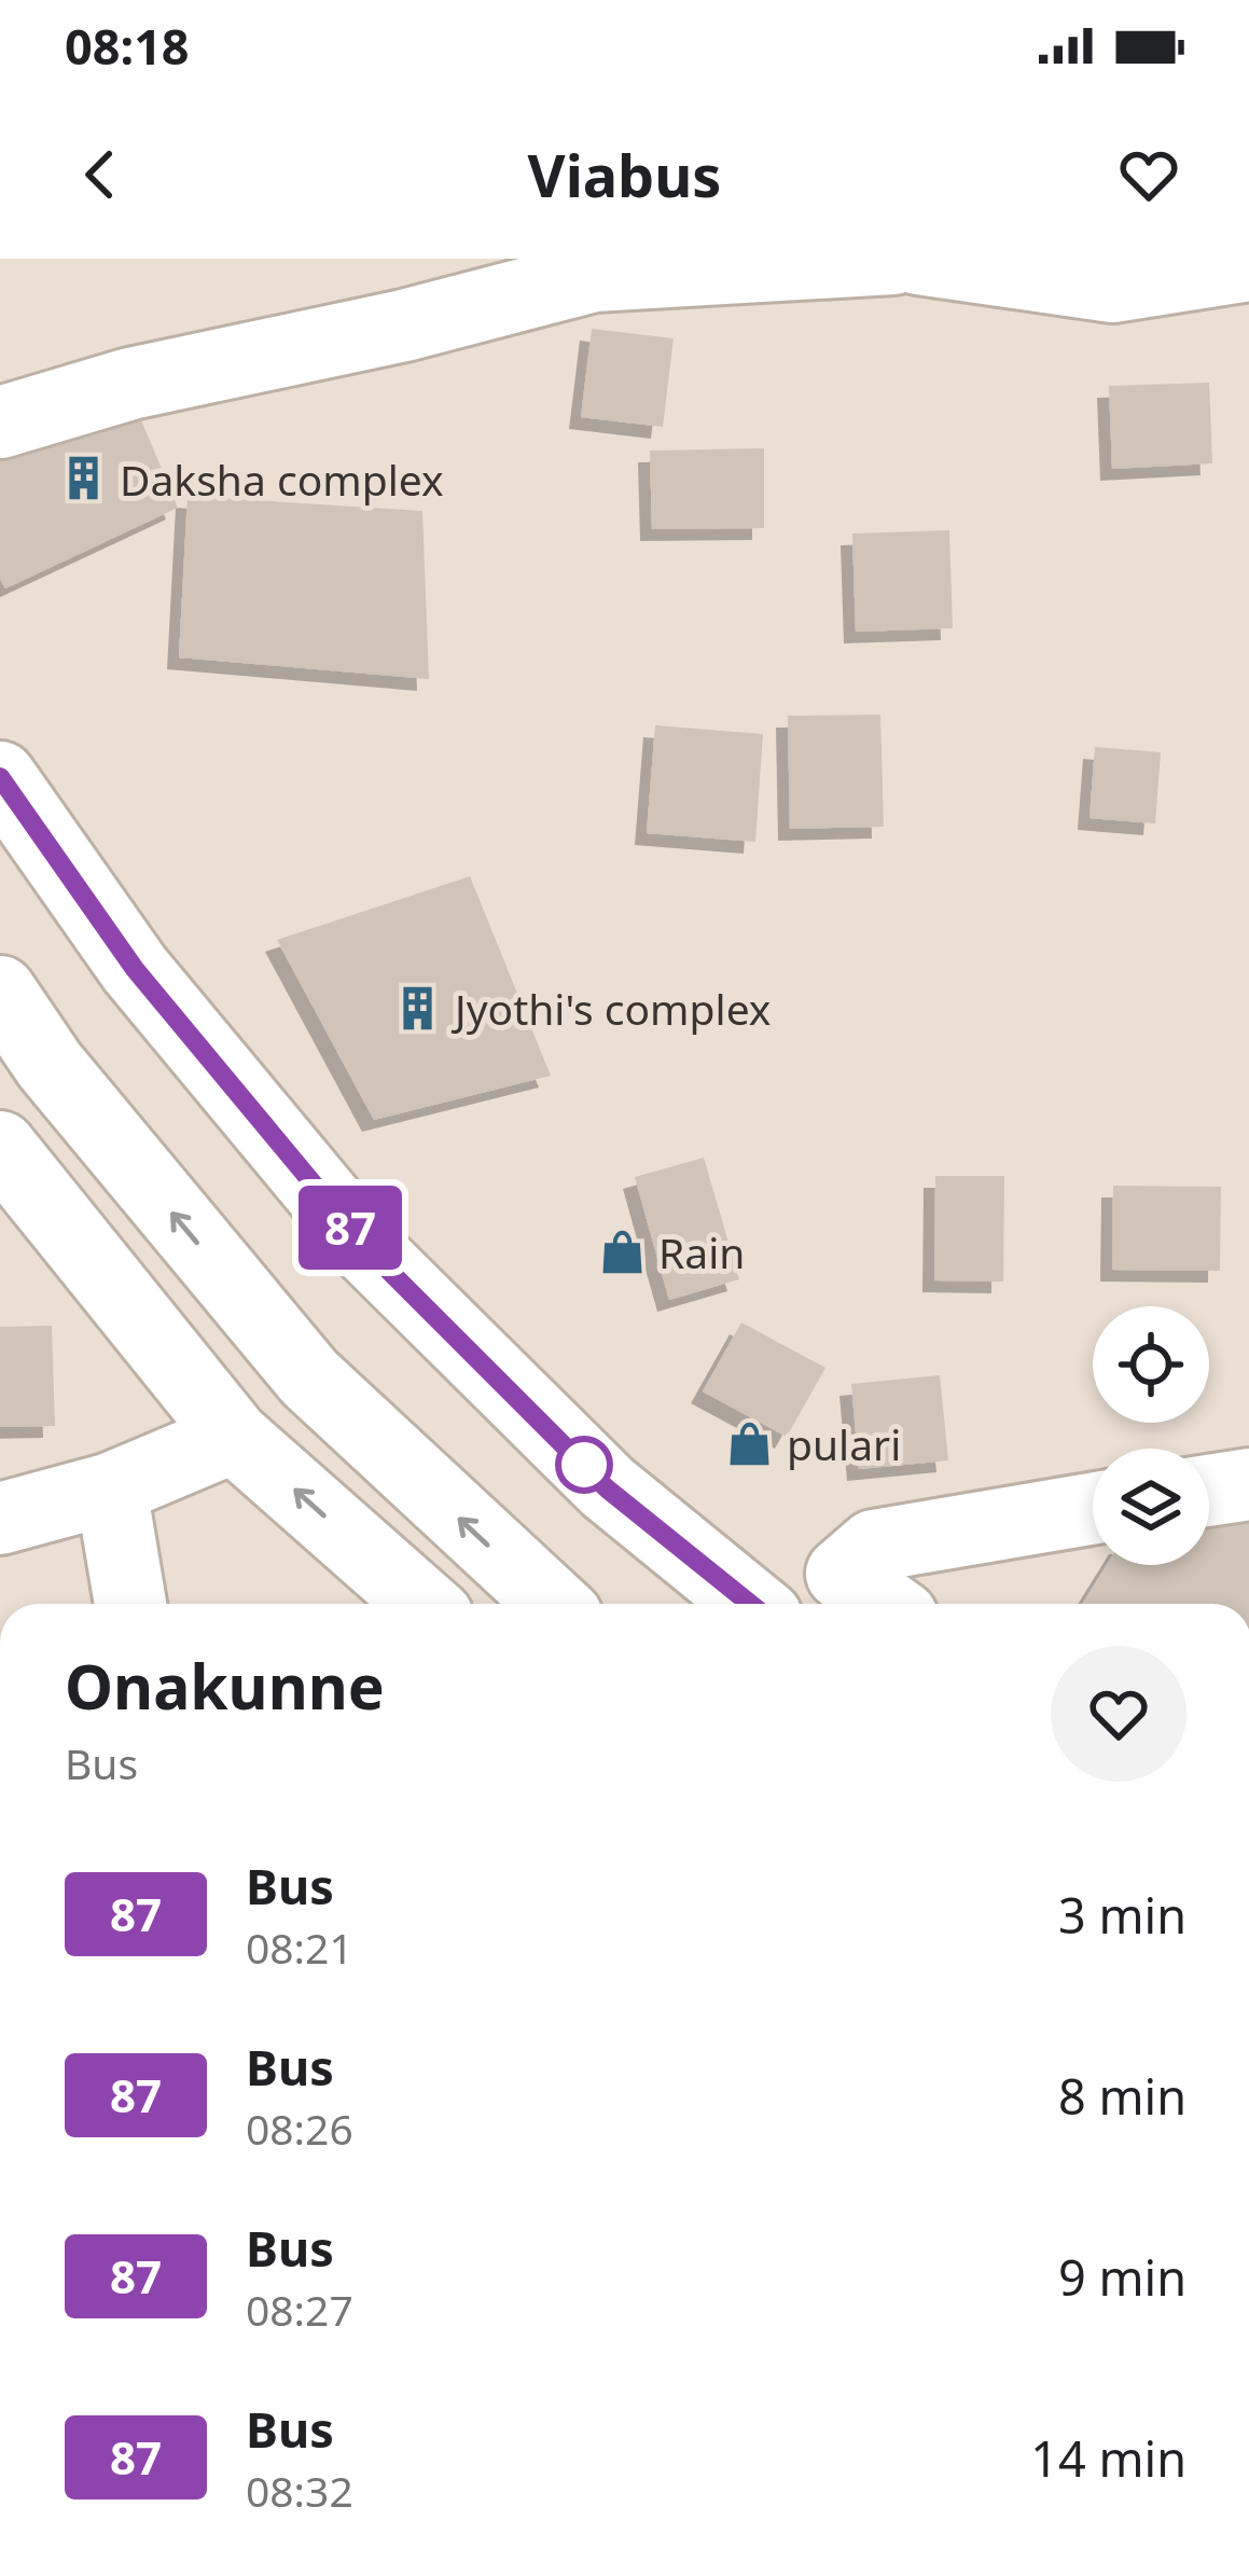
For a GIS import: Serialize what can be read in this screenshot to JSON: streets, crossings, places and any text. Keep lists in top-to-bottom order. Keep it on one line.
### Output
{"places":{"building":["Daksha complex","Jyothi's complex"],"shop":["Rain","pulari"]},"lines":["bus line 87"],"page":{"status":"08:18","header":"Viabus","on_map":"87","heading":["Onakunne","Bus"],"list":[{"mark":"87","name":"Bus","note":"08:21","value":"3 min"},{"mark":"87","name":"Bus","note":"08:26","value":"8 min"},{"mark":"87","name":"Bus","note":"08:27","value":"9 min"},{"mark":"87","name":"Bus","note":"08:32","value":"14 min"}]}}
